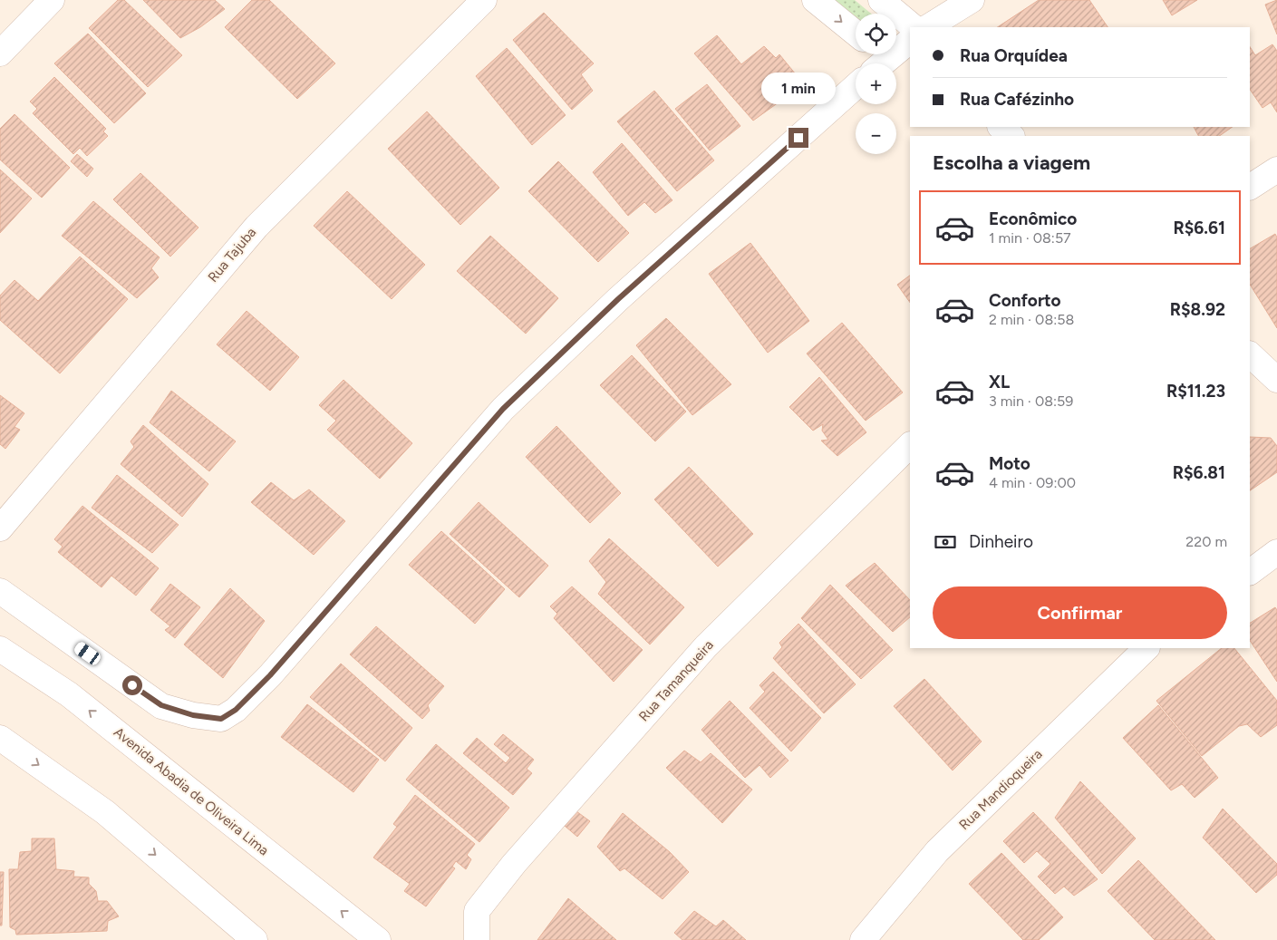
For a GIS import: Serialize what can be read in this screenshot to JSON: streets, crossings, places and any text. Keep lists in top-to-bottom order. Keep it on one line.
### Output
{"streets":{"street":["Rua Tajuba","Rua Tamanqueira","Rua Mandioqueira","Avenida Abadia de Oliveira Lima"]},"page":{"map_buttons":["+","−"],"banner":["Rua Orquídea","Rua Cafézinho"],"bubble":"1 min","heading":"Escolha a viagem","list":[{"name":"Econômico","note":"1 min · 08:57","value":"R$6.61"},{"name":"Conforto","note":"2 min · 08:58","value":"R$8.92"},{"name":"XL","note":"3 min · 08:59","value":"R$11.23"},{"name":"Moto","note":"4 min · 09:00","value":"R$6.81"}],"pay":["Dinheiro","220 m"],"buttons":"Confirmar"}}
